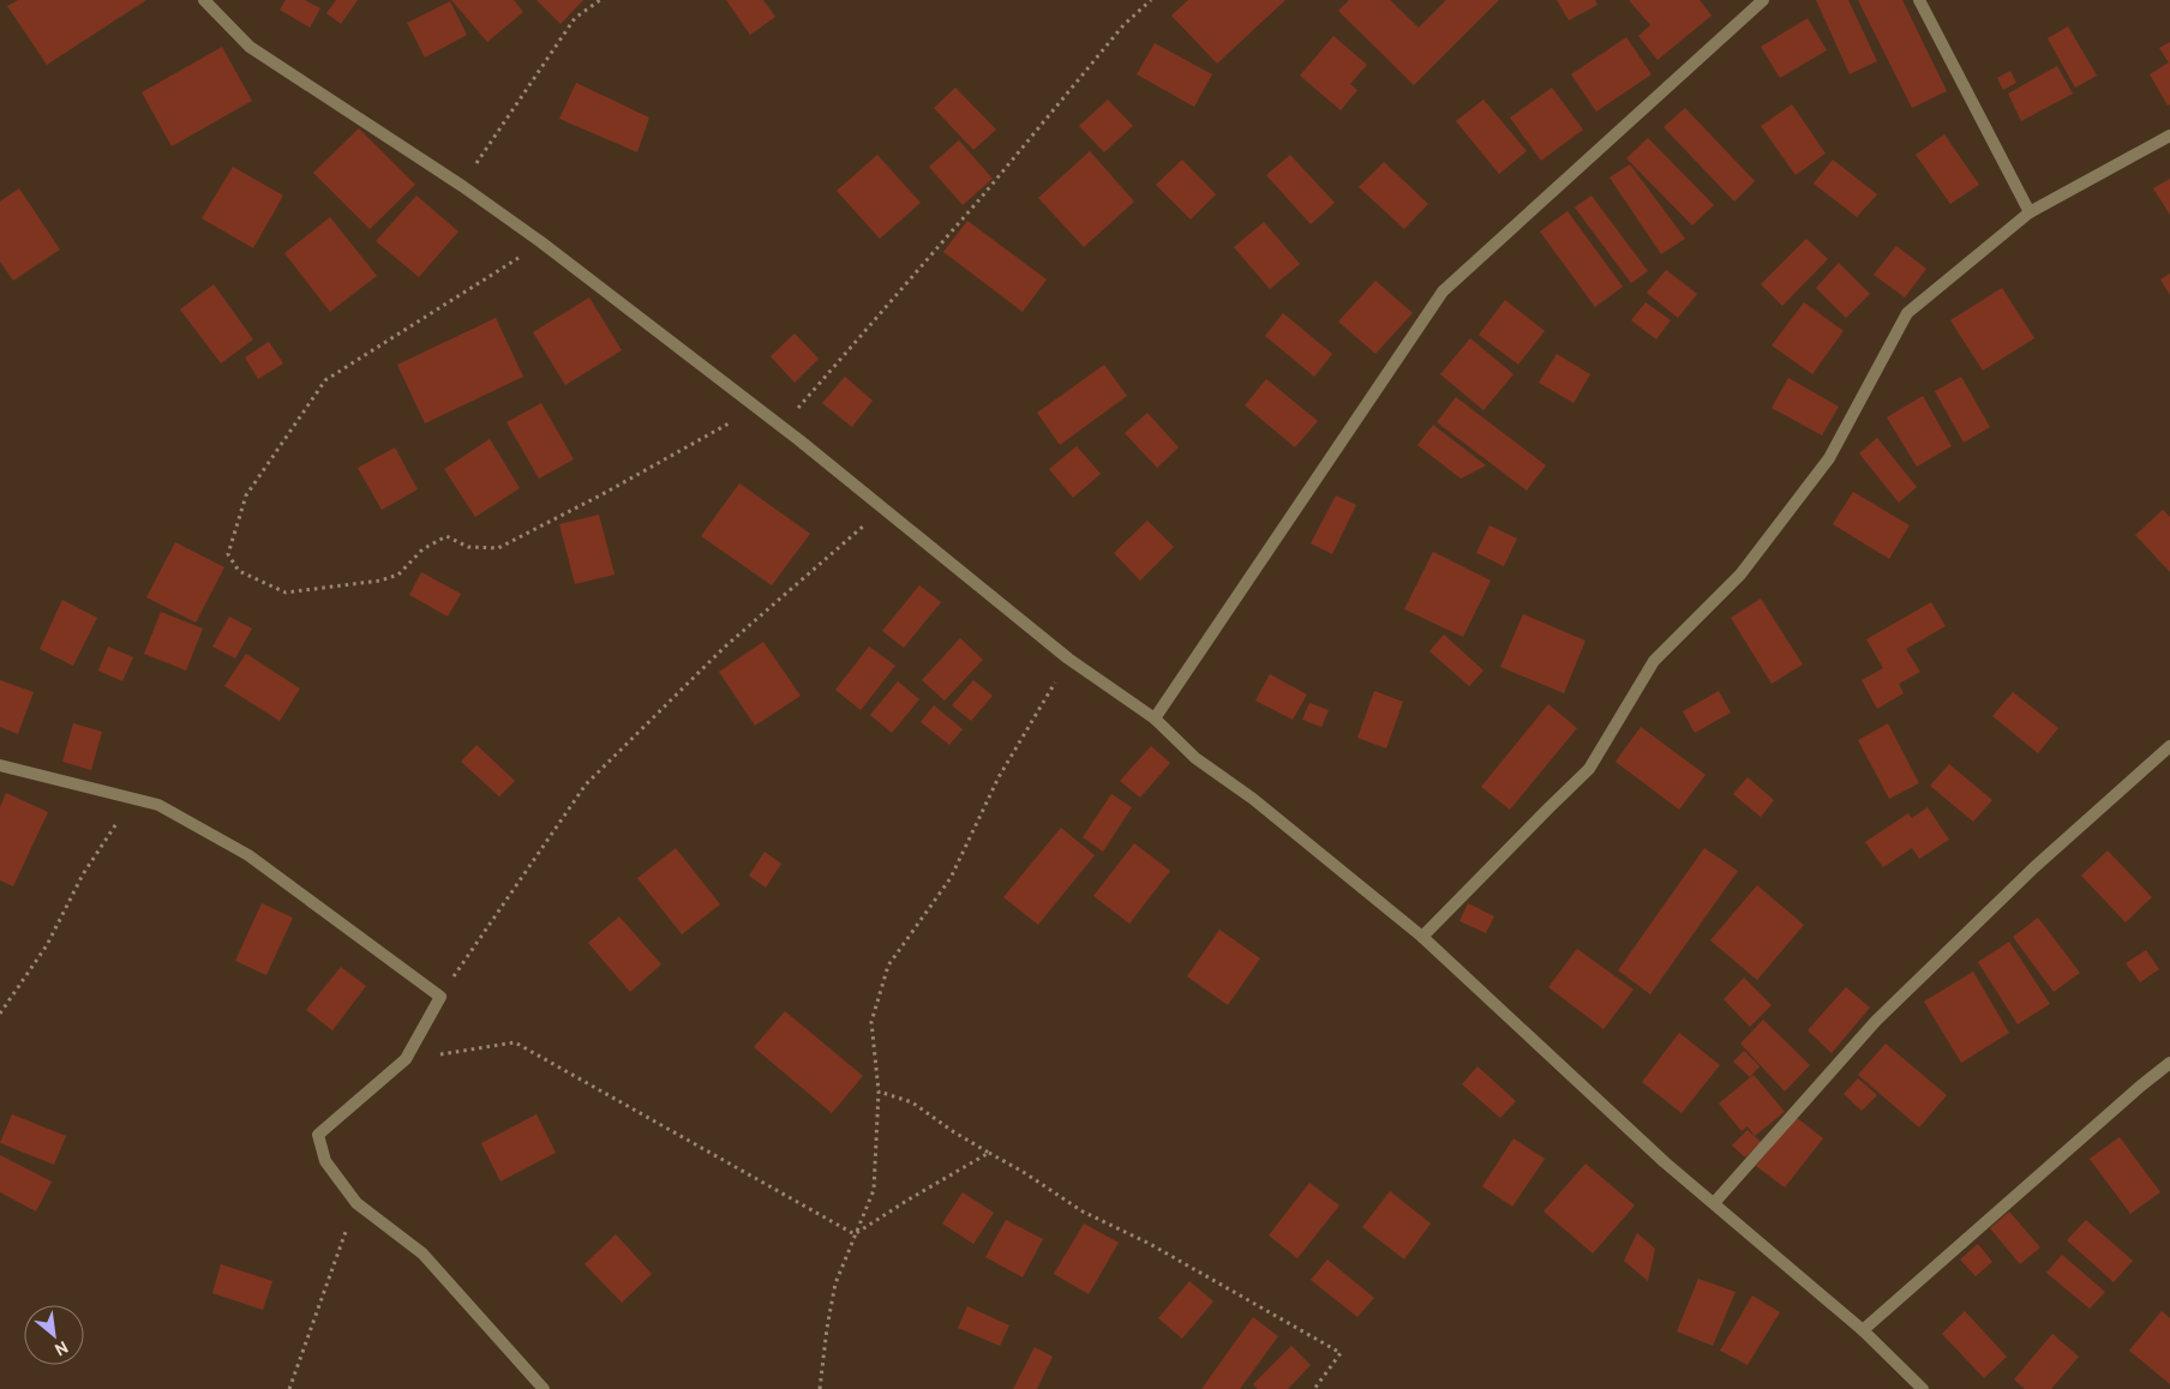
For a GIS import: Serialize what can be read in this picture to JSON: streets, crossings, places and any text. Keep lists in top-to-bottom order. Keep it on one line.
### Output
{"north":"bottom right"}
